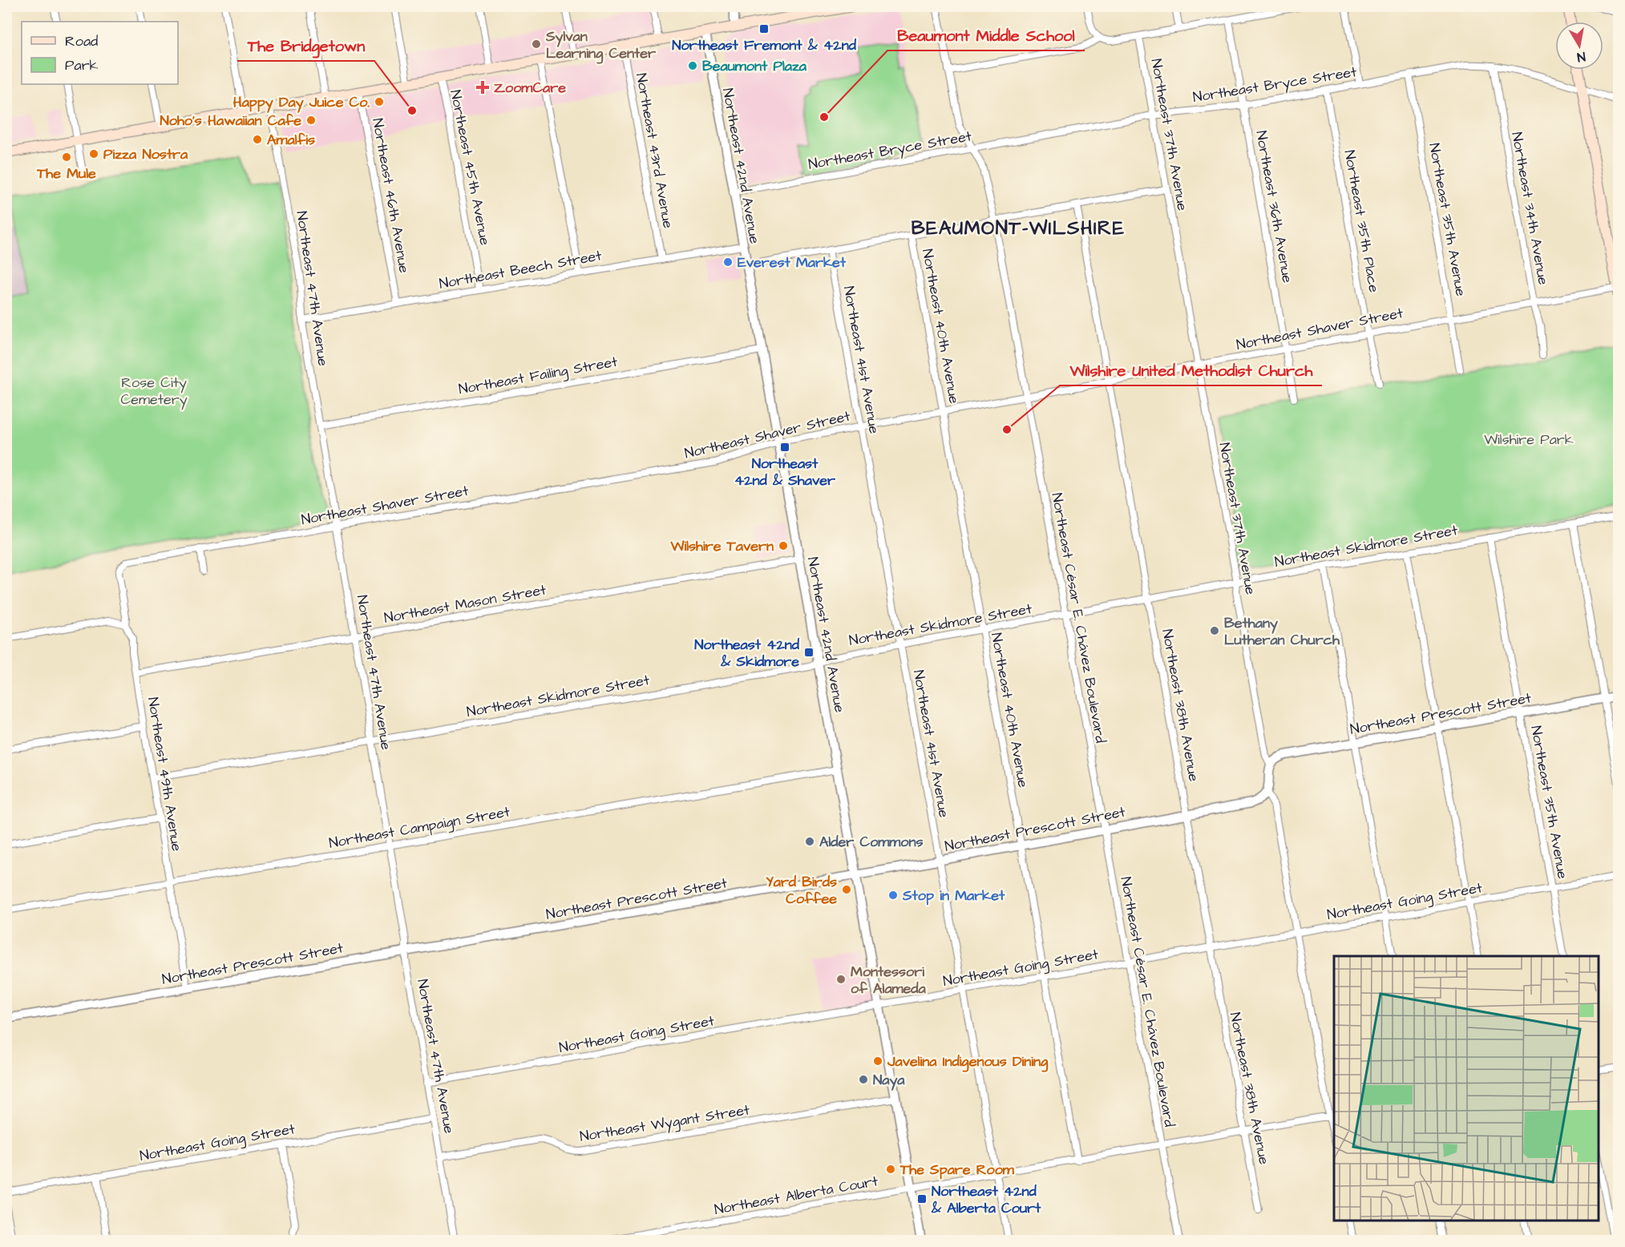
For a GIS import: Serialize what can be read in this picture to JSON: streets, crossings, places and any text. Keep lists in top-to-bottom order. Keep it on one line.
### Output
{"streets":{"street":["Northeast Bryce Street","Northeast 37th Avenue","Northeast 43rd Avenue","Northeast 42nd Avenue","Northeast 45th Avenue","Northeast 46th Avenue","Northeast 36th Avenue","Northeast 34th Avenue","Northeast 35th Avenue","Northeast 35th Place","Northeast Beech Street","Northeast 47th Avenue","Northeast 40th Avenue","Northeast Shaver Street","Northeast 41st Avenue","Northeast Failing Street","Northeast Skidmore Street","Northeast Mason Street","Northeast César E. Chávez Boulevard","Northeast 38th Avenue","Northeast Prescott Street","Northeast 49th Avenue","Northeast Campaign Street","Northeast Going Street","Northeast Wygant Street","Northeast Alberta Court"]},"crossings":[["Northeast Bryce Street","Northeast 37th Avenue"],["Northeast Bryce Street","Northeast 42nd Avenue"],["Northeast Bryce Street","Northeast 36th Avenue"],["Northeast Bryce Street","Northeast 34th Avenue"],["Northeast Bryce Street","Northeast 35th Avenue"],["Northeast Bryce Street","Northeast 35th Place"],["Northeast Bryce Street","Northeast César E. Chávez Boulevard"],["Northeast 37th Avenue","Northeast Shaver Street"],["Northeast 37th Avenue","Northeast Skidmore Street"],["Northeast 37th Avenue","Northeast Prescott Street"],["Northeast 37th Avenue","Northeast Going Street"],["Northeast 37th Avenue","Northeast Alberta Court"],["Northeast 43rd Avenue","Northeast Beech Street"],["Northeast 42nd Avenue","Northeast Beech Street"],["Northeast 42nd Avenue","Northeast Shaver Street"],["Northeast 42nd Avenue","Northeast Failing Street"],["Northeast 42nd Avenue","Northeast Skidmore Street"],["Northeast 42nd Avenue","Northeast Mason Street"],["Northeast 42nd Avenue","Northeast Prescott Street"],["Northeast 42nd Avenue","Northeast Campaign Street"],["Northeast 42nd Avenue","Northeast Going Street"],["Northeast 42nd Avenue","Northeast Wygant Street"],["Northeast 42nd Avenue","Northeast Alberta Court"],["Northeast 45th Avenue","Northeast Beech Street"],["Northeast 46th Avenue","Northeast Beech Street"],["Northeast 36th Avenue","Northeast Shaver Street"],["Northeast 34th Avenue","Northeast Shaver Street"],["Northeast 35th Avenue","Northeast Shaver Street"],["Northeast 35th Avenue","Northeast Skidmore Street"],["Northeast 35th Avenue","Northeast Prescott Street"],["Northeast 35th Avenue","Northeast Going Street"],["Northeast 35th Place","Northeast Shaver Street"],["Northeast Beech Street","Northeast 47th Avenue"],["Northeast 47th Avenue","Northeast Shaver Street"],["Northeast 47th Avenue","Northeast Failing Street"],["Northeast 47th Avenue","Northeast Skidmore Street"],["Northeast 47th Avenue","Northeast Mason Street"],["Northeast 47th Avenue","Northeast Prescott Street"],["Northeast 47th Avenue","Northeast Campaign Street"],["Northeast 47th Avenue","Northeast Going Street"],["Northeast 47th Avenue","Northeast Wygant Street"],["Northeast 40th Avenue","Northeast Shaver Street"],["Northeast 40th Avenue","Northeast Skidmore Street"],["Northeast 40th Avenue","Northeast Prescott Street"],["Northeast 40th Avenue","Northeast Going Street"],["Northeast 40th Avenue","Northeast Alberta Court"],["Northeast Shaver Street","Northeast 41st Avenue"],["Northeast Shaver Street","Northeast César E. Chávez Boulevard"],["Northeast Shaver Street","Northeast 38th Avenue"],["Northeast Shaver Street","Northeast 49th Avenue"],["Northeast 41st Avenue","Northeast Skidmore Street"],["Northeast 41st Avenue","Northeast Prescott Street"],["Northeast 41st Avenue","Northeast Going Street"],["Northeast 41st Avenue","Northeast Alberta Court"],["Northeast Skidmore Street","Northeast César E. Chávez Boulevard"],["Northeast Skidmore Street","Northeast 38th Avenue"],["Northeast Skidmore Street","Northeast 49th Avenue"],["Northeast Mason Street","Northeast 49th Avenue"],["Northeast César E. Chávez Boulevard","Northeast Prescott Street"],["Northeast César E. Chávez Boulevard","Northeast Going Street"],["Northeast César E. Chávez Boulevard","Northeast Alberta Court"],["Northeast 38th Avenue","Northeast Prescott Street"],["Northeast 38th Avenue","Northeast Going Street"],["Northeast 38th Avenue","Northeast Alberta Court"],["Northeast Prescott Street","Northeast 49th Avenue"],["Northeast 49th Avenue","Northeast Campaign Street"]],"districts":["BEAUMONT-WILSHIRE"],"parks":["Rose City Cemetery","Wilshire Park"],"places":{"transit":["Northeast Fremont & 42nd","Northeast 42nd & Shaver","Northeast 42nd & Skidmore","Northeast 42nd & Alberta Court"],"other":["Sylvan Learning Center","Beaumont Plaza","Happy Day Juice Co.","The Bridgetown","Beaumont Middle School","Noho's Hawaiian Cafe","Amalfis","Pizza Nostra","The Mule","Everest Market","Wilshire United Methodist Church","Wilshire Tavern","Bethany Lutheran Church","Alder Commons","Yard Birds Coffee","Stop in Market","Montessori of Alameda","Javelina Indigenous Dining","Naya","The Spare Room"],"health":["ZoomCare"]},"legend":["Road","Park"],"north":"bottom"}
